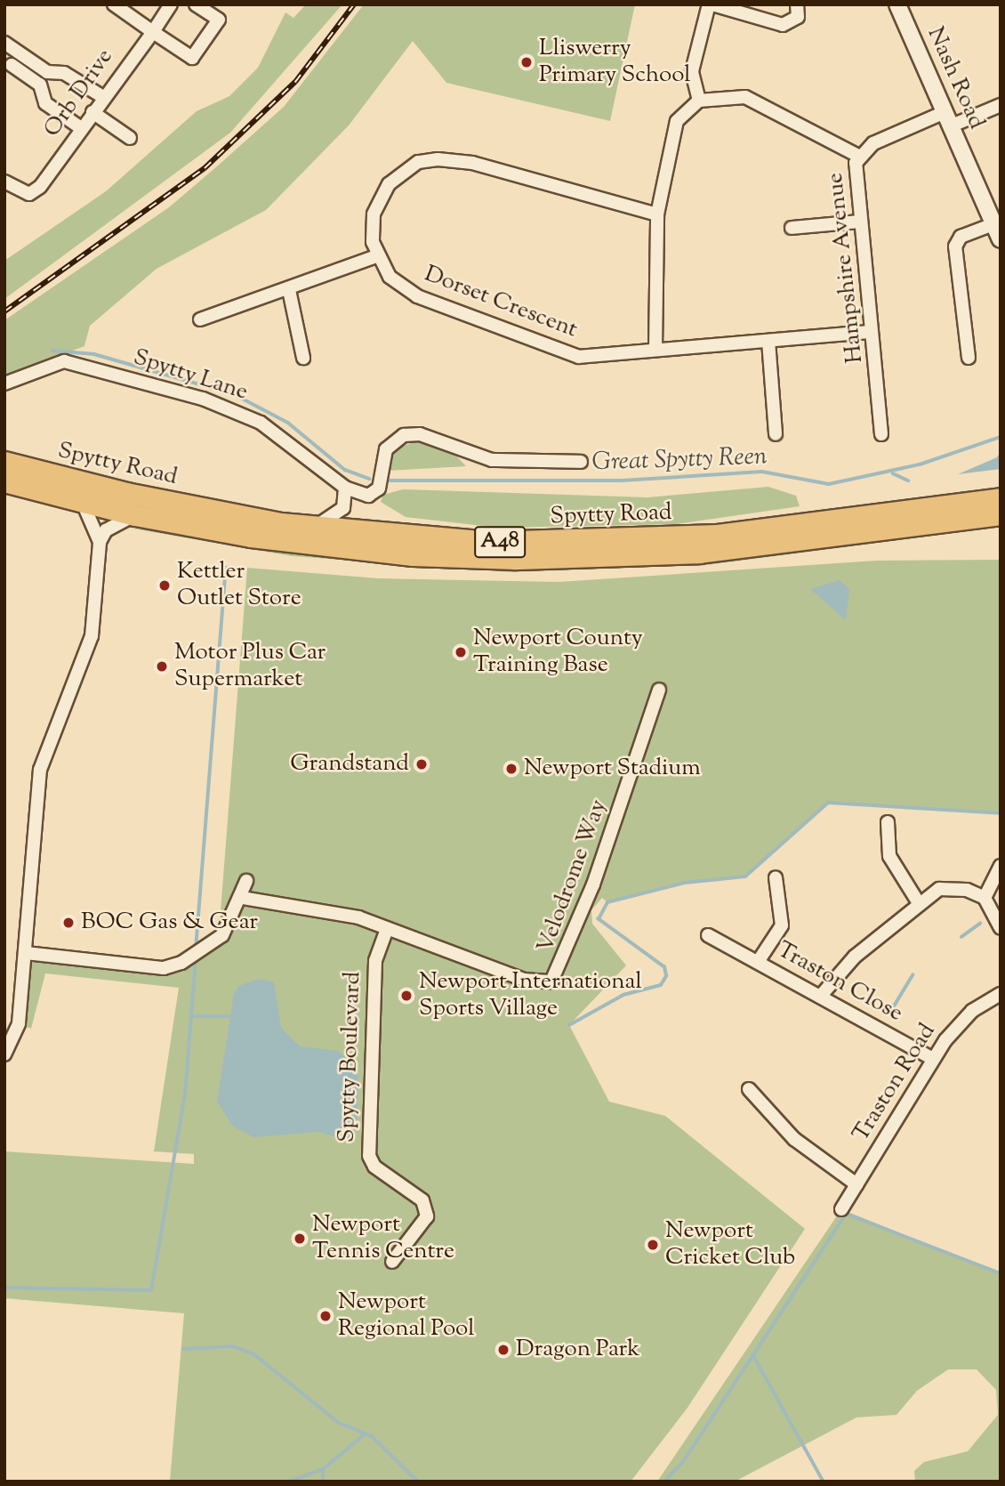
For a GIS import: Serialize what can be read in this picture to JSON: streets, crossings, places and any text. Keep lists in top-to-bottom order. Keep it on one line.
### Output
{"streets":{"main road":["Spytty Road","A48"],"street":["Nash Road","Orb Drive","Hampshire Avenue","Dorset Crescent","Spytty Lane","Velodrome Way","Traston Close","Spytty Boulevard","Traston Road"]},"crossings":[["Nash Road","Hampshire Avenue"],["Hampshire Avenue","Dorset Crescent"],["Velodrome Way","Spytty Boulevard"],["Traston Close","Traston Road"]],"water":["Great Spytty Reen"],"places":["Lliswerry Primary School","Kettler Outlet Store","Newport County Training Base","Motor Plus Car Supermarket","Grandstand","Newport Stadium","BOC Gas & Gear","Newport International Sports Village","Newport Tennis Centre","Newport Cricket Club","Newport Regional Pool","Dragon Park"]}
